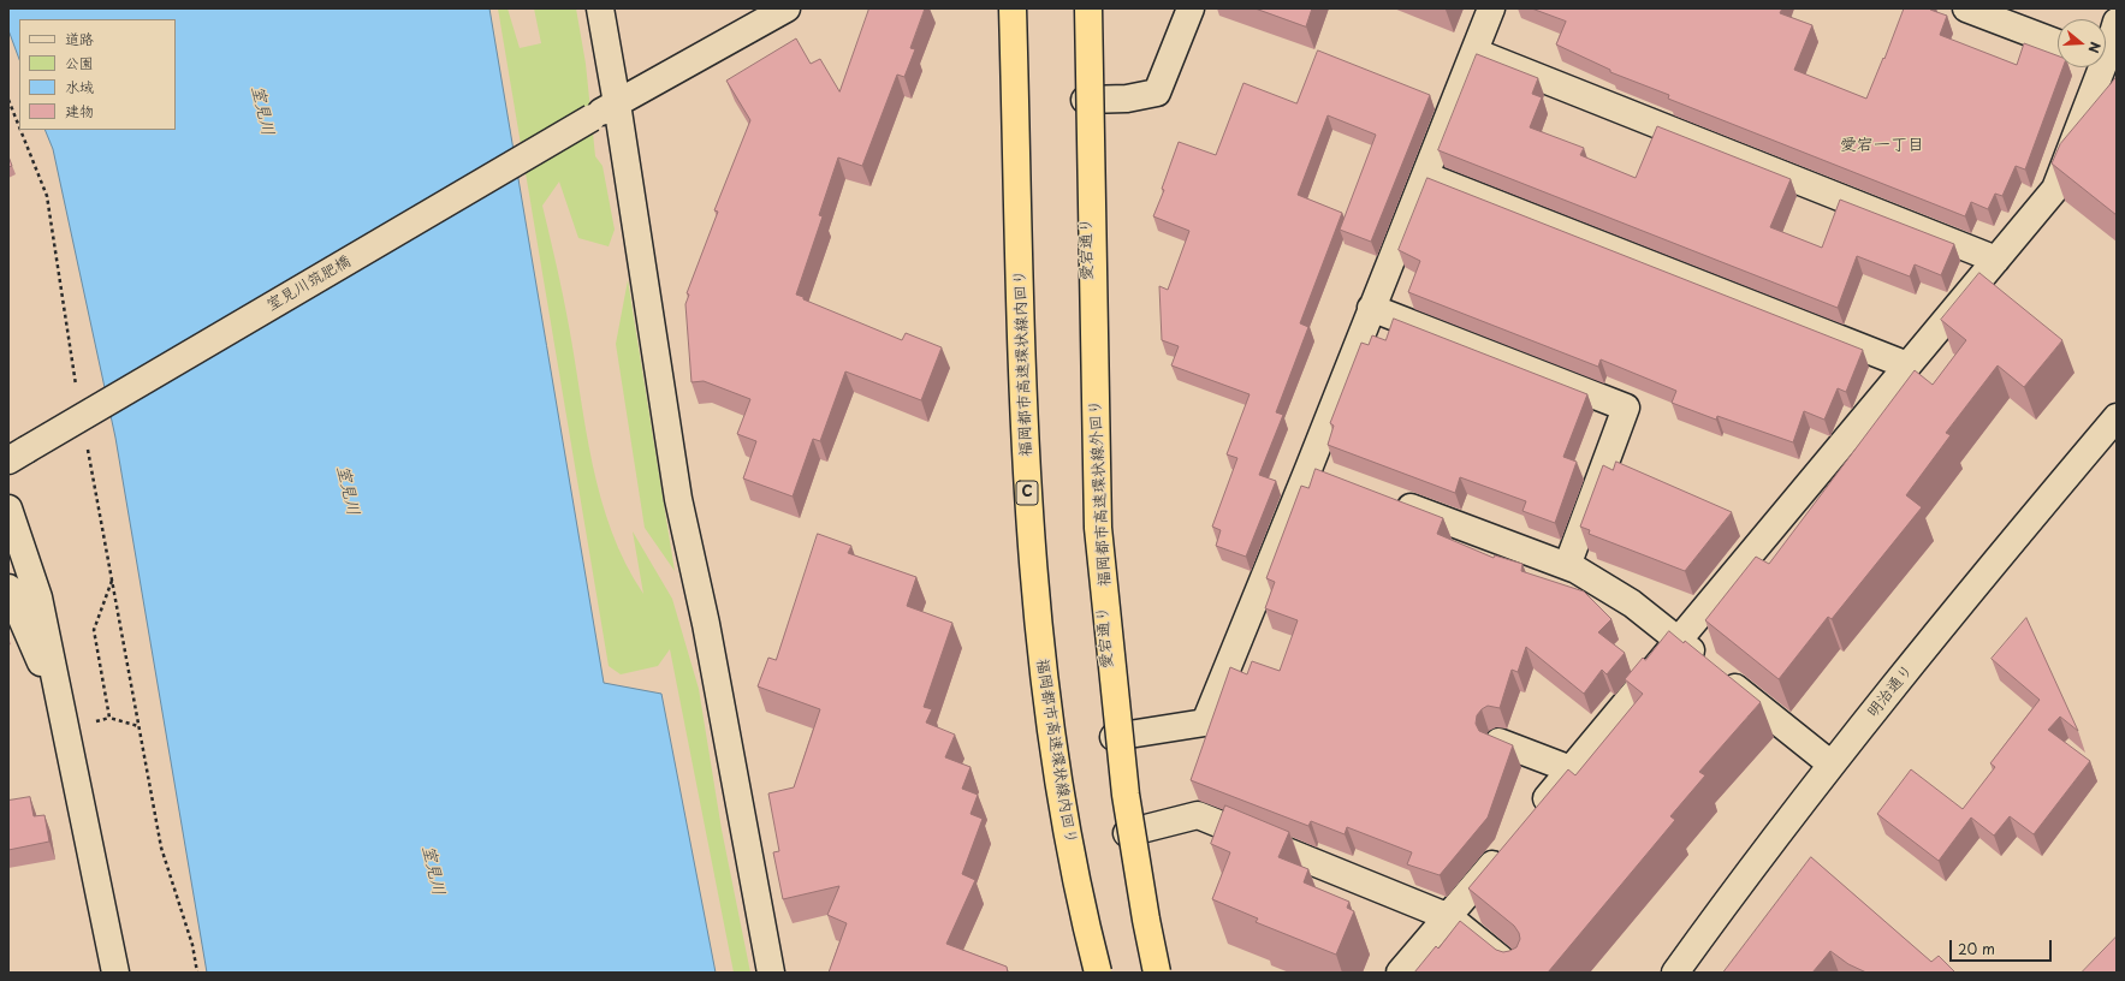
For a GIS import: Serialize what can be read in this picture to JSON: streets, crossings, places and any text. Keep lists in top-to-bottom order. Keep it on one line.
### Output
{"streets":{"highway":["福岡都市高速環状線内回り","C","福岡都市高速環状線外回り"],"street":["愛宕通り","室見川筑肥橋","明治通り"]},"districts":["愛宕一丁目"],"water":["室見川"],"legend":["道路","公園","水域","建物"],"scale_bar":"20 m","north":"right"}
